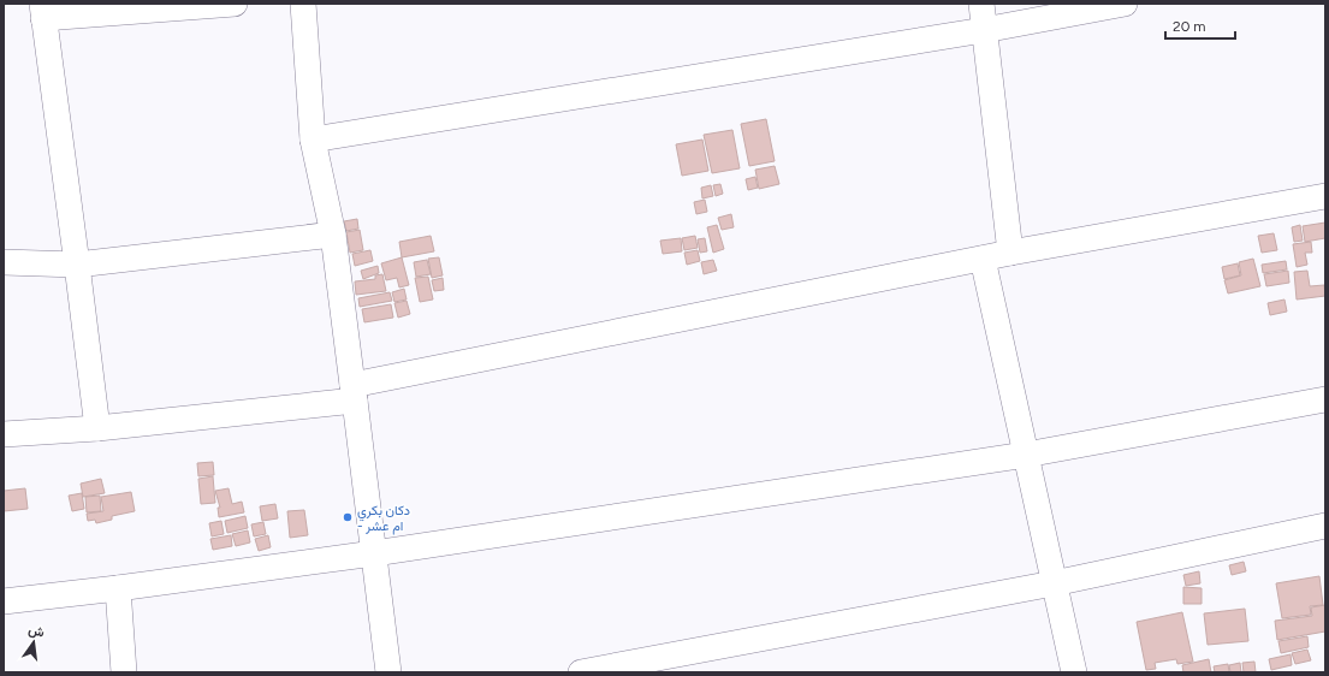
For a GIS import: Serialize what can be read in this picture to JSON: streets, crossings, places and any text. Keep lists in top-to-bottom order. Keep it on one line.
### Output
{"places":["دكان بكري - ام عشر"],"scale_bar":"20 m","north":"top"}
